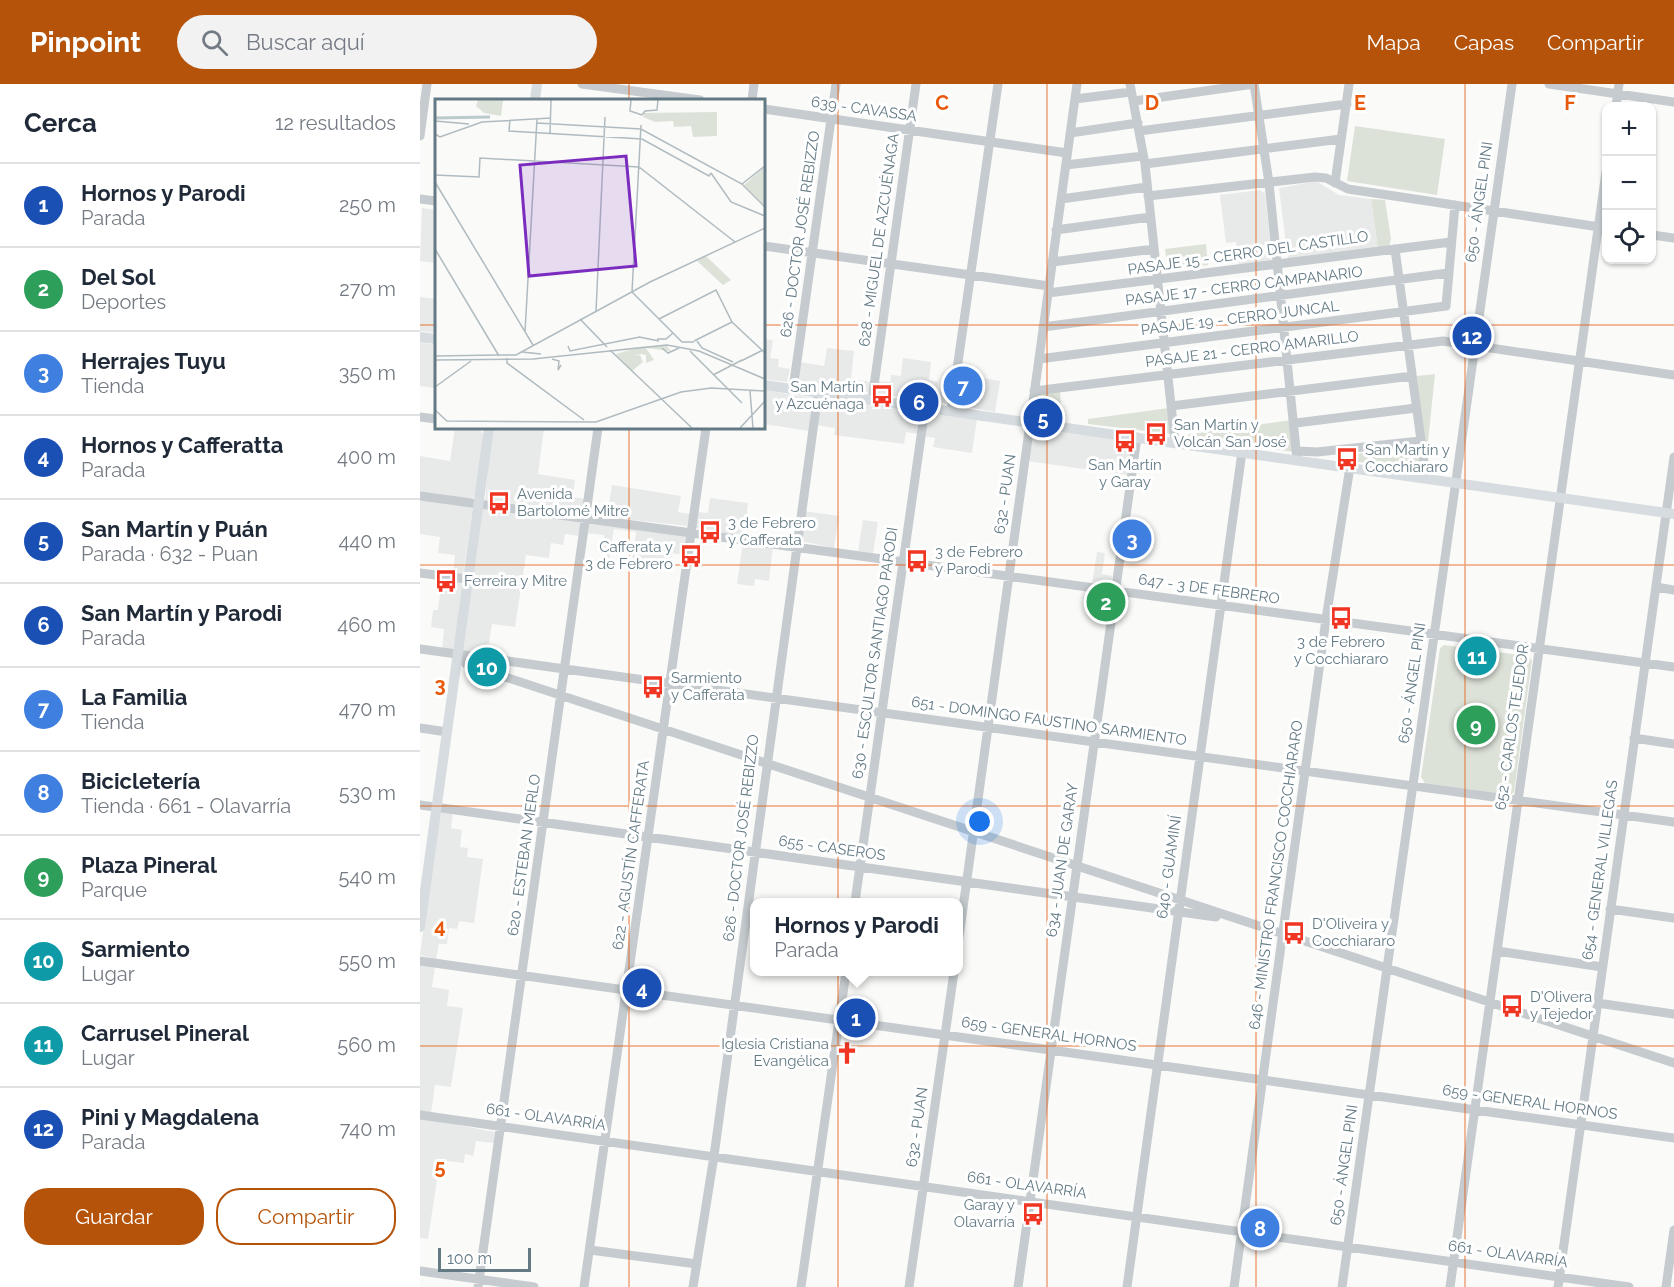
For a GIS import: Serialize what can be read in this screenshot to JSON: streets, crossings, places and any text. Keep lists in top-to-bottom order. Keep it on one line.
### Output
{"streets":{"street":["639 - CAVASSA","650 - ÁNGEL PINI","626 - DOCTOR JOSÉ REBIZZO","628 - MIGUEL DE AZCUÉNAGA","PASAJE 15 - CERRO DEL CASTILLO","PASAJE 17 - CERRO CAMPANARIO","PASAJE 19 - CERRO JUNCAL","PASAJE 21 - CERRO AMARILLO","632 - PUAN","647 - 3 DE FEBRERO","630 - ESCULTOR SANTIAGO PARODI","651 - DOMINGO FAUSTINO SARMIENTO","652 - CARLOS TEJEDOR","655 - CASEROS","620 - ESTEBAN MERLO","622 - AGUSTÍN CAFFERATA","634 - JUAN DE GARAY","640 - GUAMINÍ","654 - GENERAL VILLEGAS","646 - MINISTRO FRANCISCO COCCHIARARO","659 - GENERAL HORNOS","661 - OLAVARRÍA"]},"crossings":[["639 - CAVASSA","626 - DOCTOR JOSÉ REBIZZO"],["639 - CAVASSA","628 - MIGUEL DE AZCUÉNAGA"],["639 - CAVASSA","632 - PUAN"],["650 - ÁNGEL PINI","PASAJE 21 - CERRO AMARILLO"],["650 - ÁNGEL PINI","647 - 3 DE FEBRERO"],["650 - ÁNGEL PINI","651 - DOMINGO FAUSTINO SARMIENTO"],["650 - ÁNGEL PINI","659 - GENERAL HORNOS"],["650 - ÁNGEL PINI","661 - OLAVARRÍA"],["626 - DOCTOR JOSÉ REBIZZO","PASAJE 15 - CERRO DEL CASTILLO"],["626 - DOCTOR JOSÉ REBIZZO","647 - 3 DE FEBRERO"],["626 - DOCTOR JOSÉ REBIZZO","651 - DOMINGO FAUSTINO SARMIENTO"],["626 - DOCTOR JOSÉ REBIZZO","655 - CASEROS"],["626 - DOCTOR JOSÉ REBIZZO","659 - GENERAL HORNOS"],["626 - DOCTOR JOSÉ REBIZZO","661 - OLAVARRÍA"],["628 - MIGUEL DE AZCUÉNAGA","PASAJE 15 - CERRO DEL CASTILLO"],["PASAJE 15 - CERRO DEL CASTILLO","632 - PUAN"],["PASAJE 17 - CERRO CAMPANARIO","PASAJE 19 - CERRO JUNCAL"],["PASAJE 17 - CERRO CAMPANARIO","632 - PUAN"],["PASAJE 19 - CERRO JUNCAL","632 - PUAN"],["PASAJE 21 - CERRO AMARILLO","632 - PUAN"],["PASAJE 21 - CERRO AMARILLO","652 - CARLOS TEJEDOR"],["632 - PUAN","647 - 3 DE FEBRERO"],["632 - PUAN","651 - DOMINGO FAUSTINO SARMIENTO"],["632 - PUAN","655 - CASEROS"],["632 - PUAN","659 - GENERAL HORNOS"],["632 - PUAN","661 - OLAVARRÍA"],["647 - 3 DE FEBRERO","630 - ESCULTOR SANTIAGO PARODI"],["647 - 3 DE FEBRERO","652 - CARLOS TEJEDOR"],["647 - 3 DE FEBRERO","620 - ESTEBAN MERLO"],["647 - 3 DE FEBRERO","622 - AGUSTÍN CAFFERATA"],["647 - 3 DE FEBRERO","634 - JUAN DE GARAY"],["647 - 3 DE FEBRERO","640 - GUAMINÍ"],["647 - 3 DE FEBRERO","654 - GENERAL VILLEGAS"],["647 - 3 DE FEBRERO","646 - MINISTRO FRANCISCO COCCHIARARO"],["630 - ESCULTOR SANTIAGO PARODI","651 - DOMINGO FAUSTINO SARMIENTO"],["630 - ESCULTOR SANTIAGO PARODI","655 - CASEROS"],["651 - DOMINGO FAUSTINO SARMIENTO","652 - CARLOS TEJEDOR"],["651 - DOMINGO FAUSTINO SARMIENTO","620 - ESTEBAN MERLO"],["651 - DOMINGO FAUSTINO SARMIENTO","622 - AGUSTÍN CAFFERATA"],["651 - DOMINGO FAUSTINO SARMIENTO","634 - JUAN DE GARAY"],["651 - DOMINGO FAUSTINO SARMIENTO","640 - GUAMINÍ"],["651 - DOMINGO FAUSTINO SARMIENTO","654 - GENERAL VILLEGAS"],["651 - DOMINGO FAUSTINO SARMIENTO","646 - MINISTRO FRANCISCO COCCHIARARO"],["652 - CARLOS TEJEDOR","659 - GENERAL HORNOS"],["652 - CARLOS TEJEDOR","661 - OLAVARRÍA"],["655 - CASEROS","620 - ESTEBAN MERLO"],["655 - CASEROS","622 - AGUSTÍN CAFFERATA"],["655 - CASEROS","634 - JUAN DE GARAY"],["655 - CASEROS","640 - GUAMINÍ"],["620 - ESTEBAN MERLO","659 - GENERAL HORNOS"],["620 - ESTEBAN MERLO","661 - OLAVARRÍA"],["622 - AGUSTÍN CAFFERATA","659 - GENERAL HORNOS"],["622 - AGUSTÍN CAFFERATA","661 - OLAVARRÍA"],["634 - JUAN DE GARAY","659 - GENERAL HORNOS"],["634 - JUAN DE GARAY","661 - OLAVARRÍA"],["640 - GUAMINÍ","659 - GENERAL HORNOS"],["640 - GUAMINÍ","661 - OLAVARRÍA"],["654 - GENERAL VILLEGAS","659 - GENERAL HORNOS"],["654 - GENERAL VILLEGAS","661 - OLAVARRÍA"],["646 - MINISTRO FRANCISCO COCCHIARARO","659 - GENERAL HORNOS"],["646 - MINISTRO FRANCISCO COCCHIARARO","661 - OLAVARRÍA"]],"places":{"bus stop":["San Martín y Azcuénaga","San Martín y Volcán San José","San Martín y Garay","San Martín y Cocchiararo","Avenida Bartolomé Mitre","3 de Febrero y Cafferata","Cafferata y 3 de Febrero","3 de Febrero y Parodi","Ferreira y Mitre","3 de Febrero y Cocchiararo","Sarmiento y Cafferata","D'Oliveira y Cocchiararo","D'Olivera y Tejedor","Garay y Olavarría"],"church":["Iglesia Cristiana Evangélica"]},"scale_bar":"100 m","page":{"header":"Pinpoint","search":"Buscar aquí","nav":["Mapa","Capas","Compartir"],"heading":["Cerca","12 resultados"],"map_buttons":["+","−"],"list":[{"mark":"1","name":"Hornos y Parodi","note":"Parada","value":"250 m"},{"mark":"2","name":"Del Sol","note":"Deportes","value":"270 m"},{"mark":"3","name":"Herrajes Tuyu","note":"Tienda","value":"350 m"},{"mark":"4","name":"Hornos y Cafferatta","note":"Parada","value":"400 m"},{"mark":"5","name":"San Martín y Puán","note":"Parada · 632 - Puan","value":"440 m"},{"mark":"6","name":"San Martín y Parodi","note":"Parada","value":"460 m"},{"mark":"7","name":"La Familia","note":"Tienda","value":"470 m"},{"mark":"8","name":"Bicicletería","note":"Tienda · 661 - Olavarría","value":"530 m"},{"mark":"9","name":"Plaza Pineral","note":"Parque","value":"540 m"},{"mark":"10","name":"Sarmiento","note":"Lugar","value":"550 m"},{"mark":"11","name":"Carrusel Pineral","note":"Lugar","value":"560 m"},{"mark":"12","name":"Pini y Magdalena","note":"Parada","value":"740 m"}],"pins":["12","7","6","5","3","2","11","10","9","4","1","8"],"popup":["Hornos y Parodi","Parada"],"buttons":["Guardar","Compartir"],"scale":"100 m"},"grid":{"columns":["C","D","E","F"],"rows":["3","4","5"]}}
